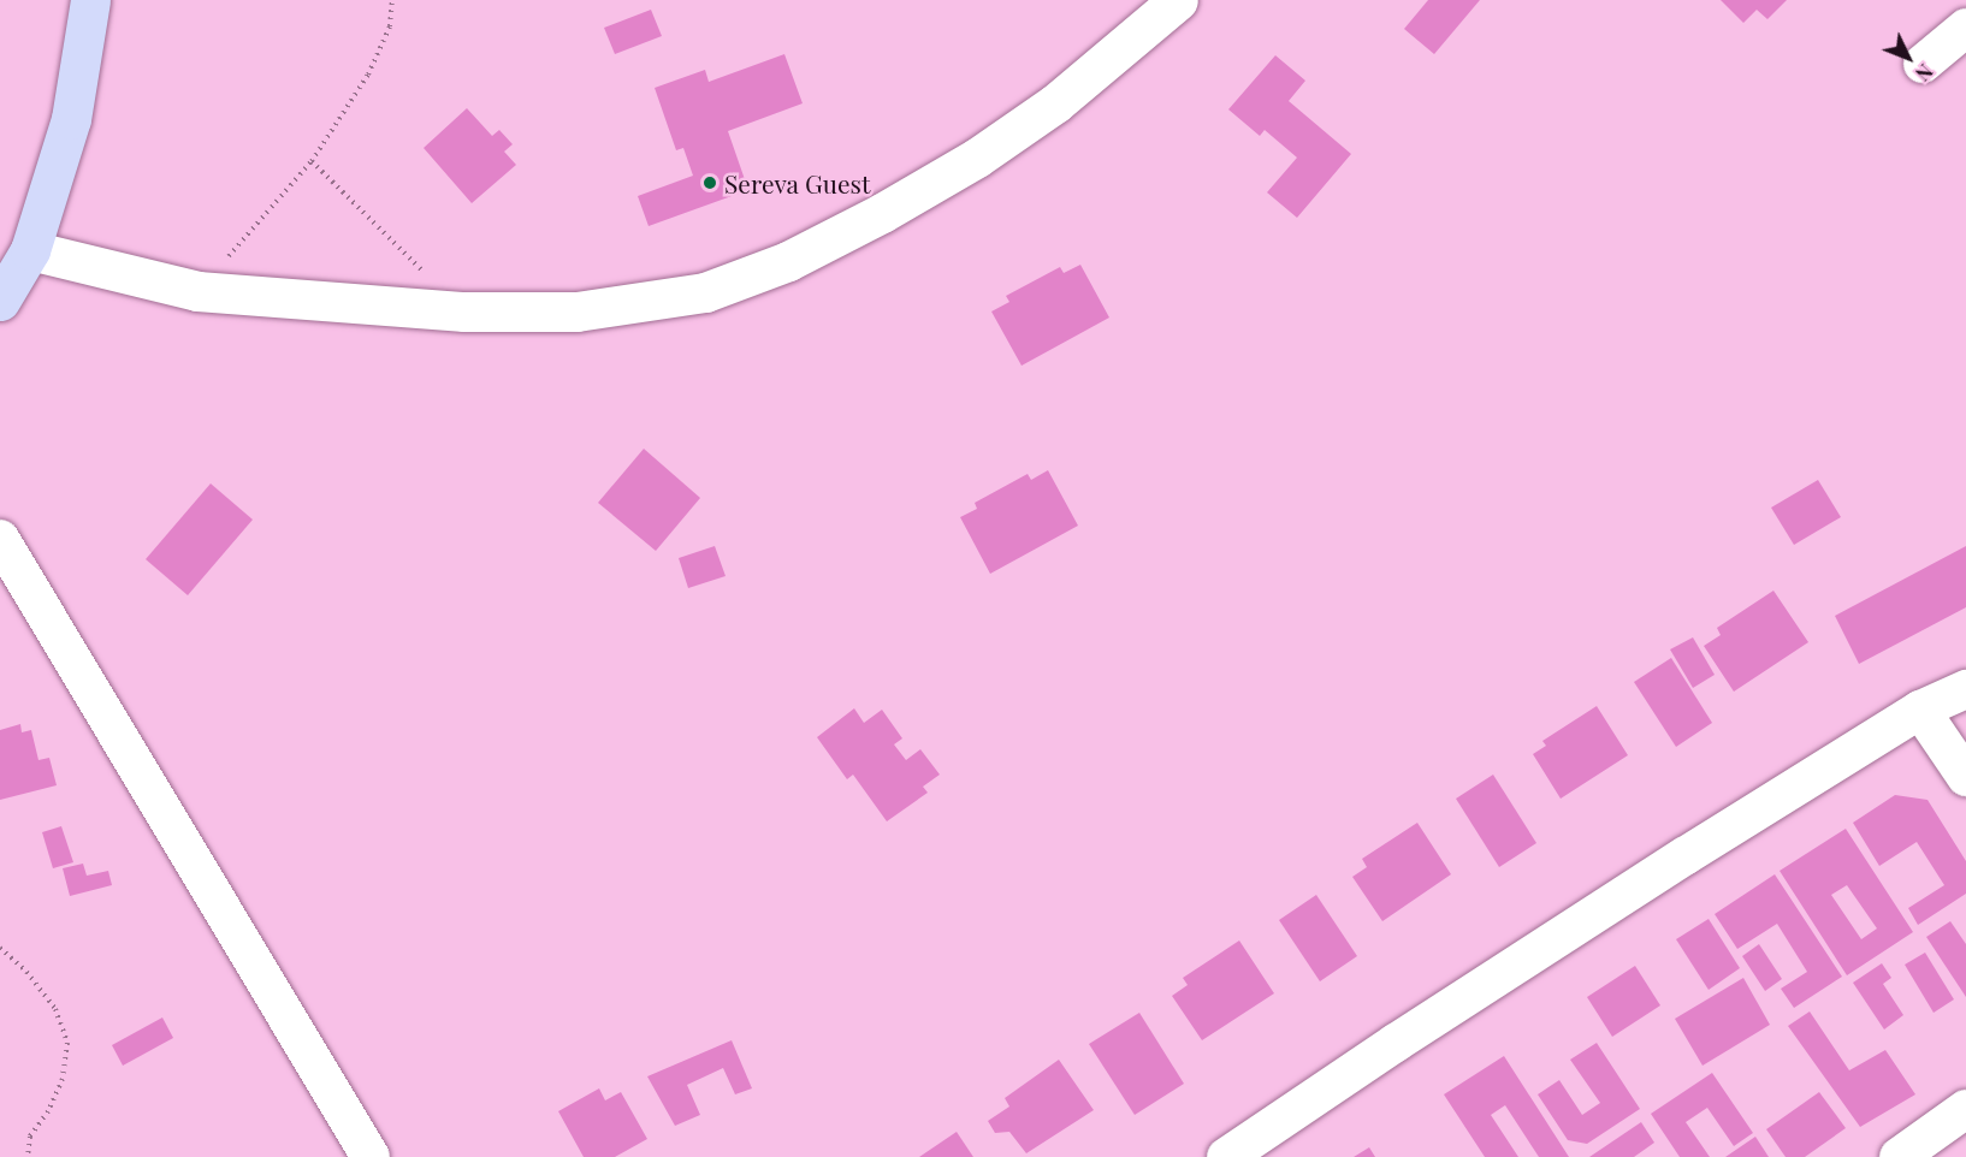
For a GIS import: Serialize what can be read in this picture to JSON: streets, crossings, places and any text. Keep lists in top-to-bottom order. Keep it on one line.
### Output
{"places":["Sereva Guest"],"north":"bottom right"}
